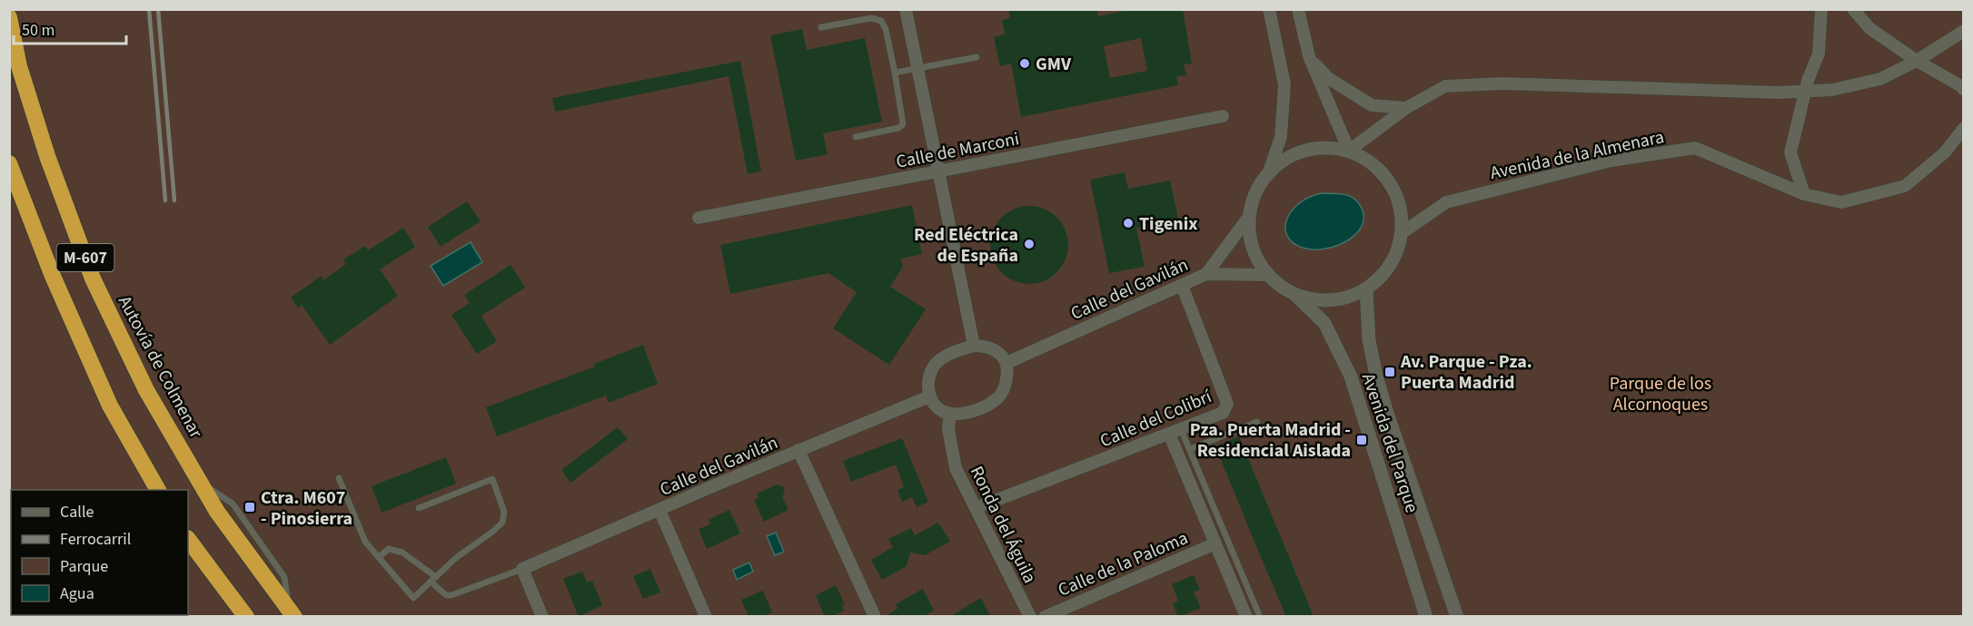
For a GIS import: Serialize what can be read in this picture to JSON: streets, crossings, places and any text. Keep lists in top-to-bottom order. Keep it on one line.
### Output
{"streets":{"highway":["M-607","Autovía de Colmenar"],"street":["Calle de Marconi","Avenida de la Almenara","Calle del Gavilán","Calle del Colibrí","Avenida del Parque","Ronda del Águila","Calle de la Paloma"]},"crossings":[["Avenida de la Almenara","Calle del Gavilán"],["Avenida de la Almenara","Avenida del Parque"],["Calle del Gavilán","Calle del Colibrí"],["Calle del Gavilán","Avenida del Parque"],["Calle del Gavilán","Ronda del Águila"],["Calle del Colibrí","Ronda del Águila"]],"parks":["Parque de los Alcornoques"],"places":{"other":["GMV","Tigenix","Red Eléctrica de España"],"transit":["Av. Parque - Pza. Puerta Madrid","Pza. Puerta Madrid - Residencial Aislada","Ctra. M607 - Pinosierra"]},"legend":["Calle","Ferrocarril","Parque","Agua"],"scale_bar":"50 m"}
